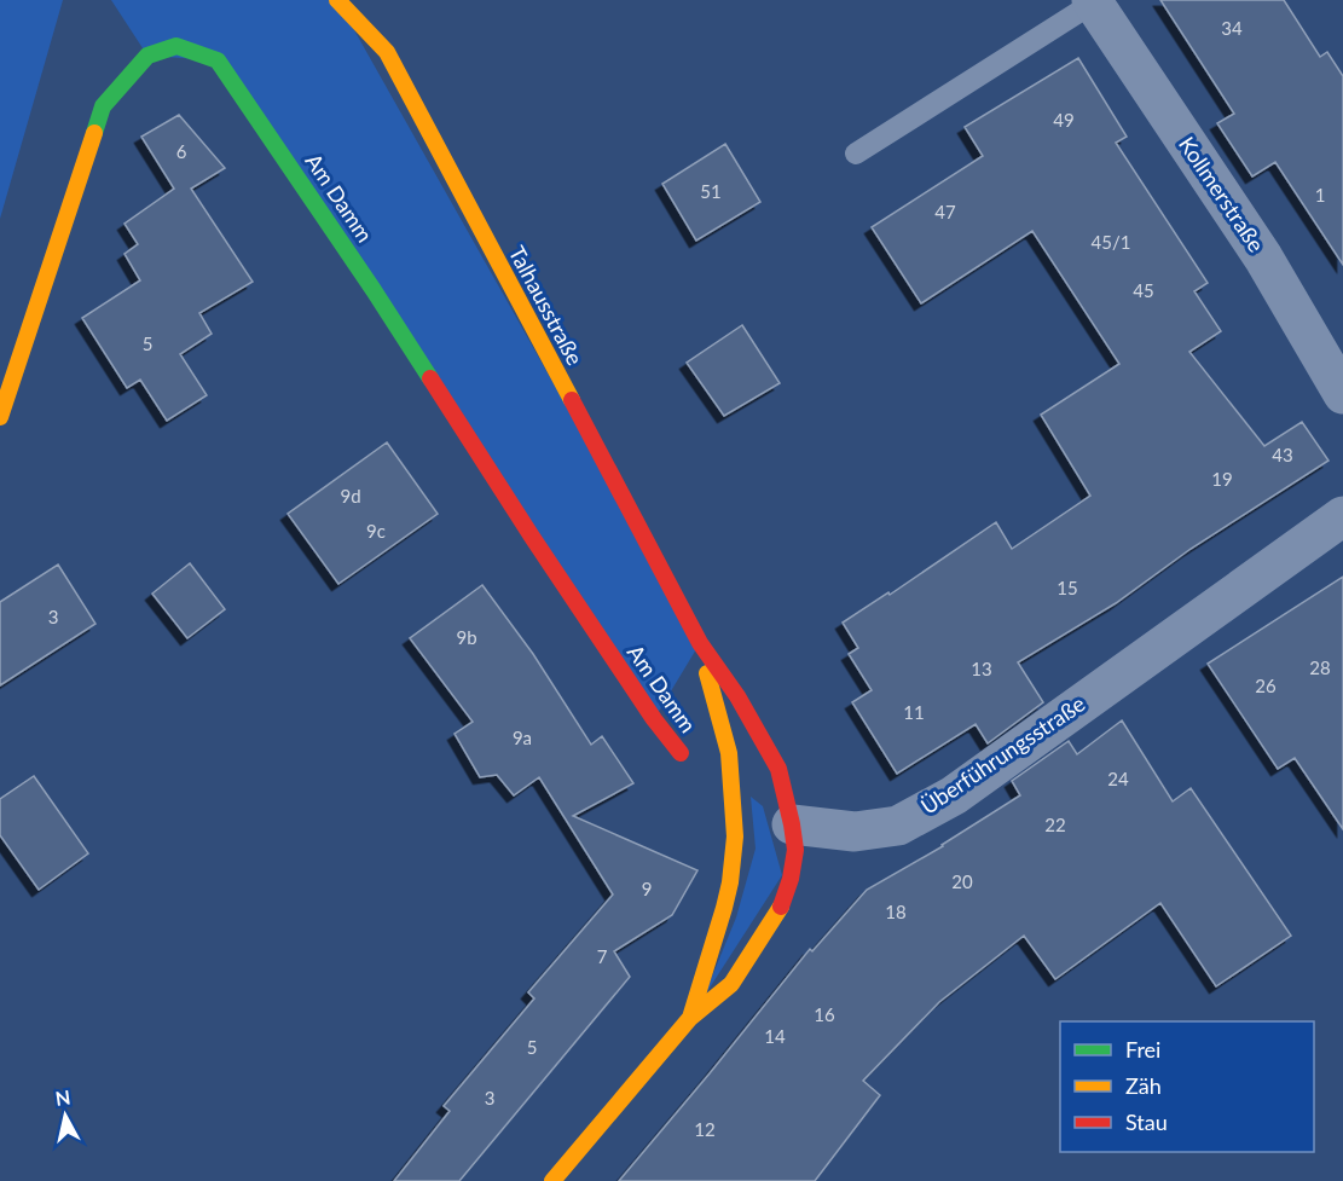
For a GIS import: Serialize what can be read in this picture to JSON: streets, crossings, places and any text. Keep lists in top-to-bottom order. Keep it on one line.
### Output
{"streets":{"main road":["Am Damm","Talhausstraße"],"street":["Kollmerstraße","Überführungsstraße"]},"crossings":[["Talhausstraße","Überführungsstraße"]],"house_numbers":["34","49","6","51","1","47","45/1","45","5","43","19","9d","9c","15","3","9b","28","13","26","11","9a","24","22","20","9","18","7","16","14","5","3","12"],"legend":["Frei","Zäh","Stau"],"north":"top"}
